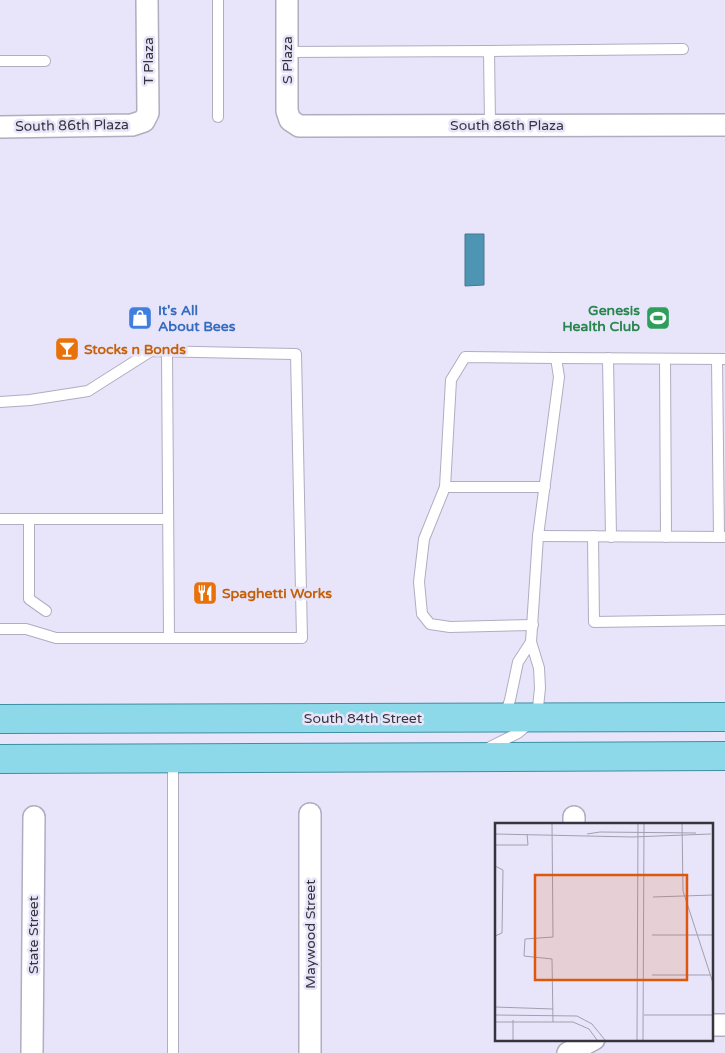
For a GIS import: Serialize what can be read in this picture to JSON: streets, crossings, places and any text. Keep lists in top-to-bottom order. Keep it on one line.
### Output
{"streets":{"main road":["South 84th Street"],"street":["S Plaza","T Plaza","South 86th Plaza","Maywood Street","State Street"]},"crossings":[["S Plaza","South 86th Plaza"],["T Plaza","South 86th Plaza"]],"places":{"shop":["It's All About Bees"],"sports":["Genesis Health Club"],"bar":["Stocks n Bonds"],"restaurant":["Spaghetti Works"]}}
